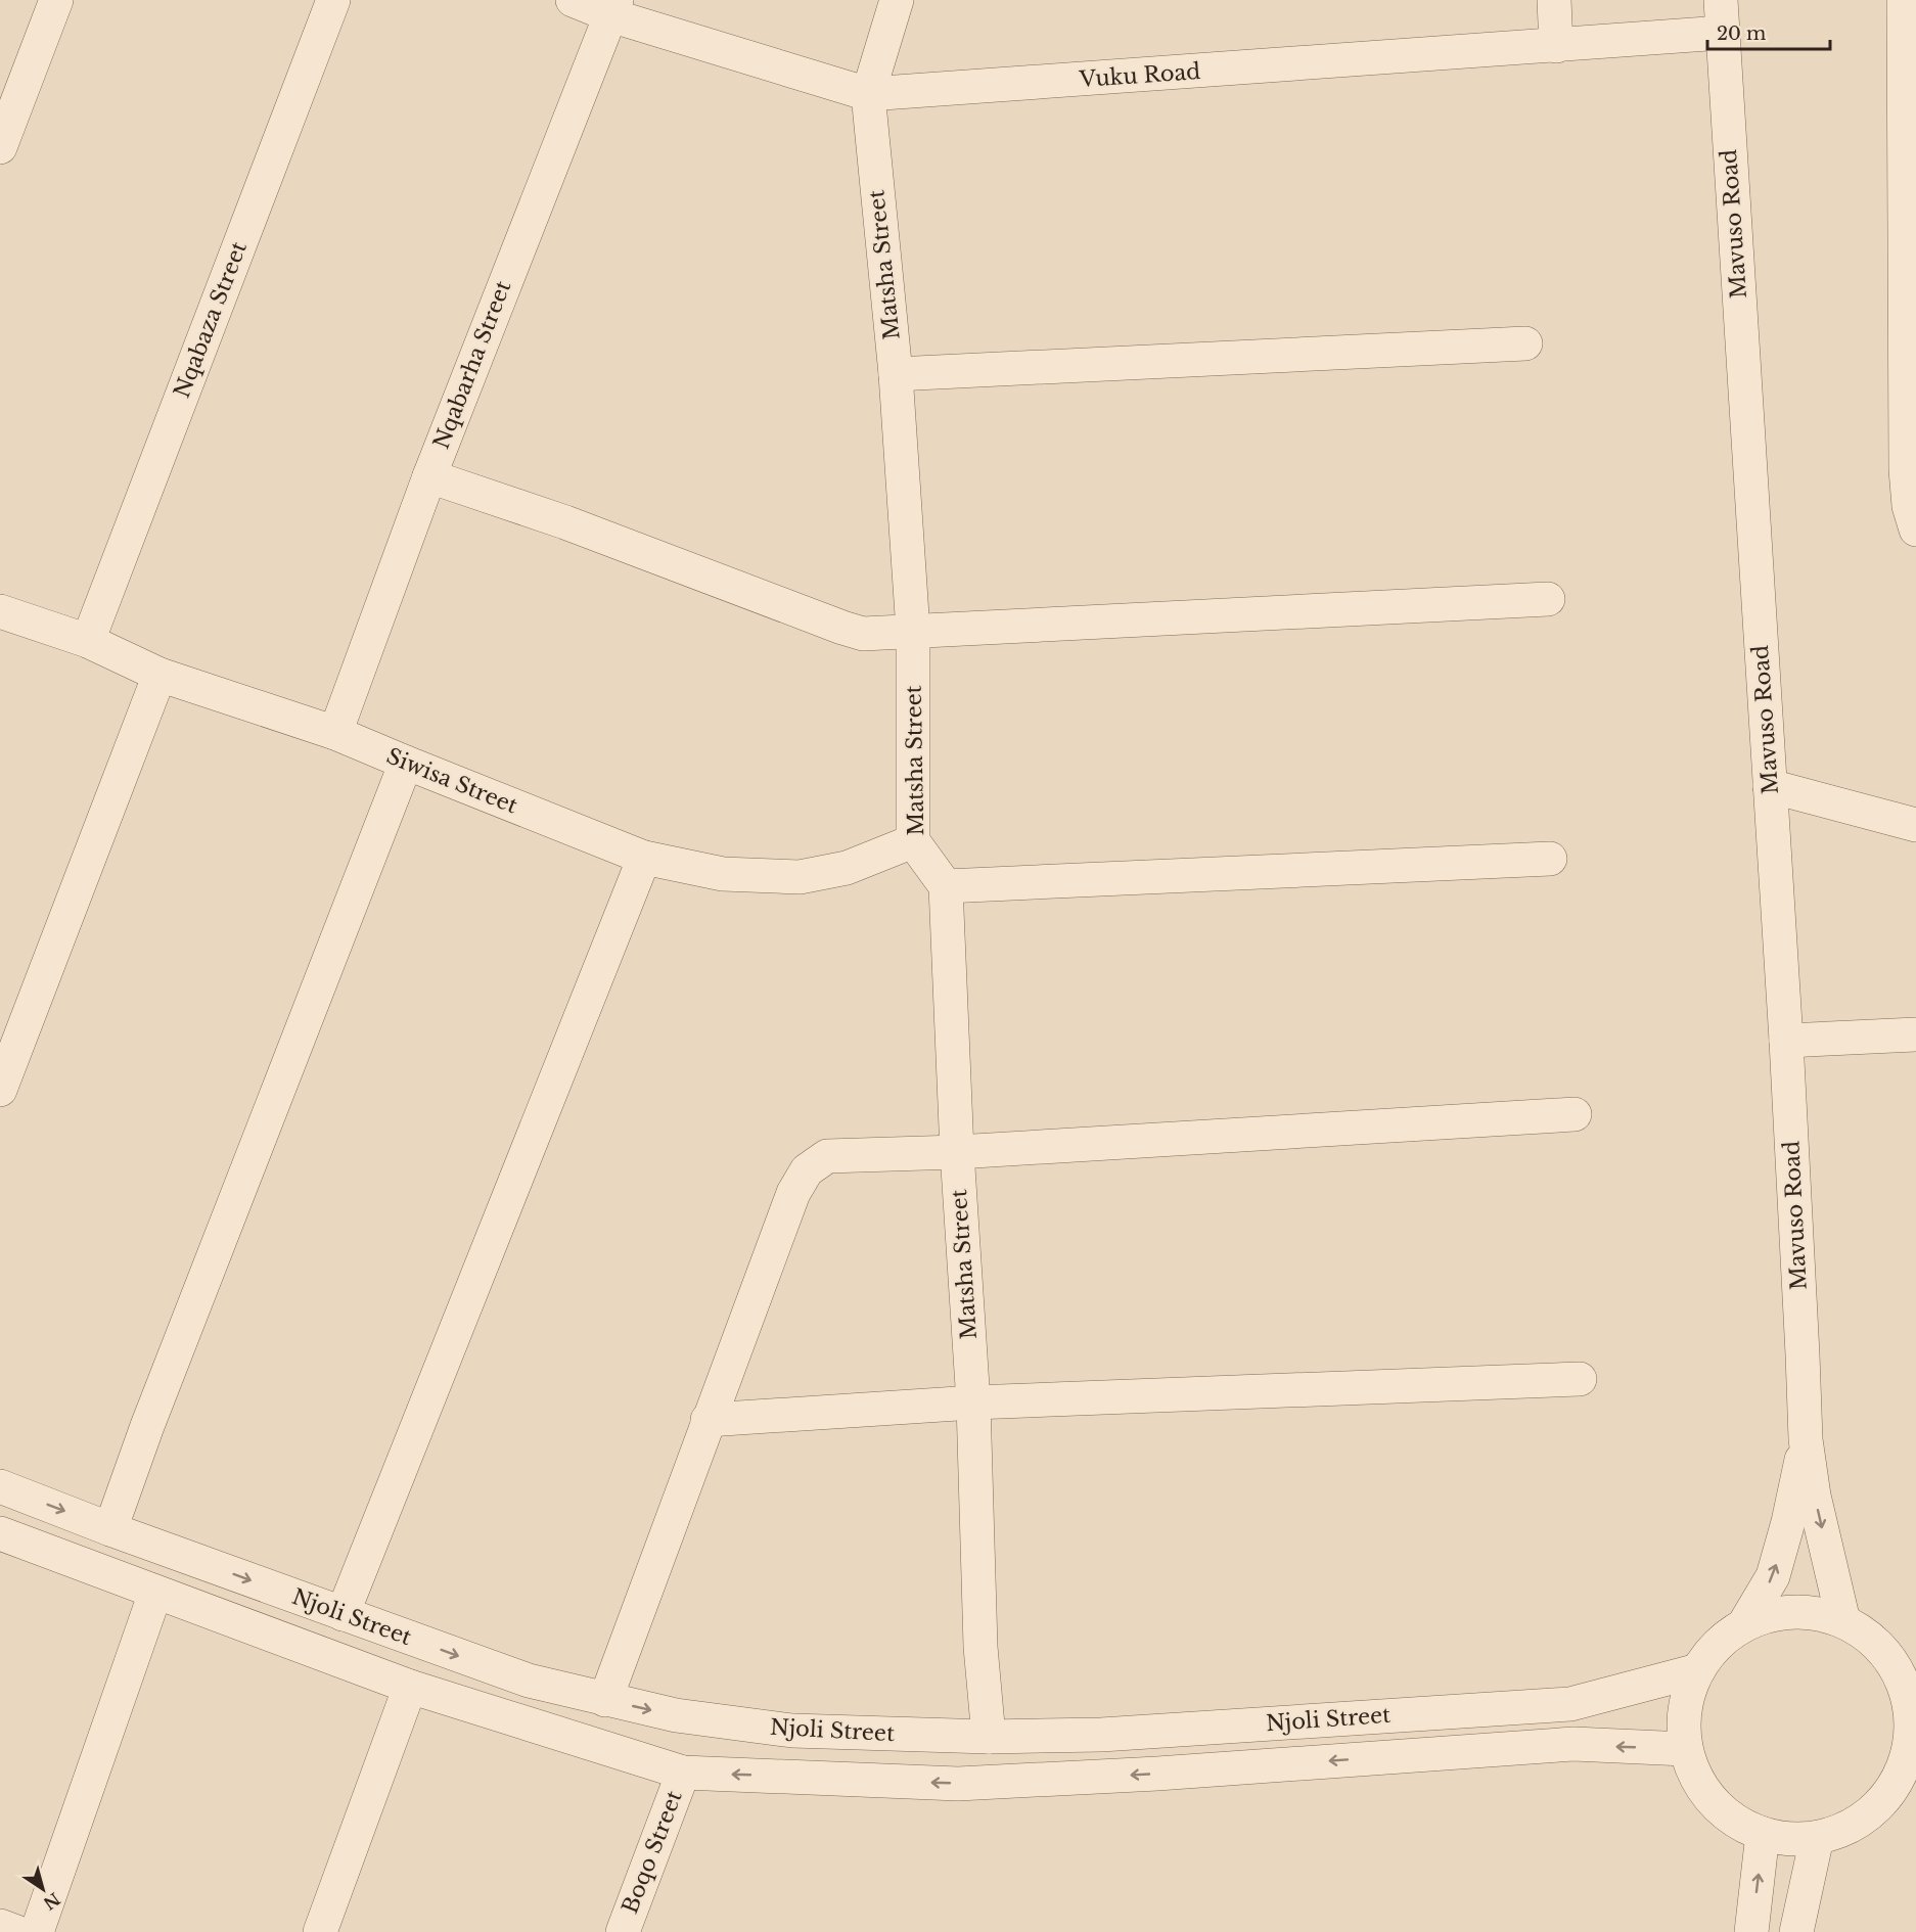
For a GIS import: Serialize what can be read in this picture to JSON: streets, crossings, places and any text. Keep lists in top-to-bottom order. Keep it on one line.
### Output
{"streets":{"street":["Vuku Road","Mavuso Road","Matsha Street","Nqabaza Street","Nqabarha Street","Siwisa Street","Njoli Street","Boqo Street"]},"crossings":[["Vuku Road","Mavuso Road"],["Vuku Road","Matsha Street"],["Vuku Road","Nqabarha Street"],["Matsha Street","Siwisa Street"],["Matsha Street","Njoli Street"],["Nqabaza Street","Siwisa Street"],["Nqabarha Street","Siwisa Street"],["Njoli Street","Boqo Street"]],"scale_bar":"20 m","north":"bottom right"}
